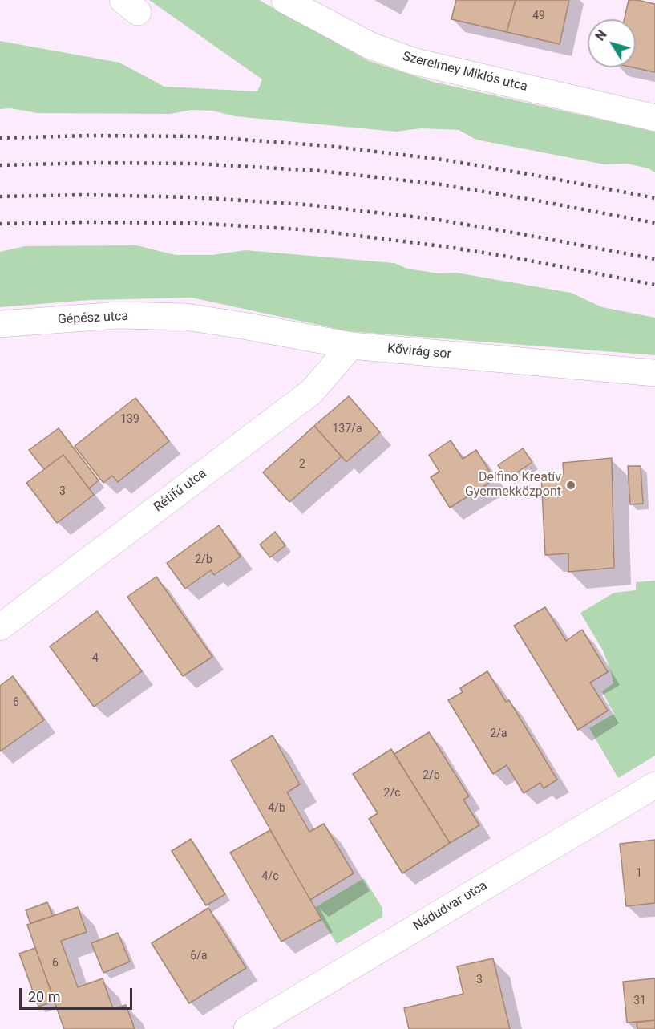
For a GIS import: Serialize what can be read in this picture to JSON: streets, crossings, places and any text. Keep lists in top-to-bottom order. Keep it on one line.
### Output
{"streets":{"street":["Szerelmey Miklós utca","Gépész utca","Kővirág sor","Rétifű utca","Nádudvar utca"]},"crossings":[["Gépész utca","Kővirág sor"],["Kővirág sor","Rétifű utca"]],"places":["Delfino Kreatív Gyermekközpont"],"house_numbers":["49","139","137/a","2","3","2/b","4","6","2/a","2/b","2/c","4/b","1","4/c","6/a","6","3","31"],"scale_bar":"20 m","north":"top left"}
